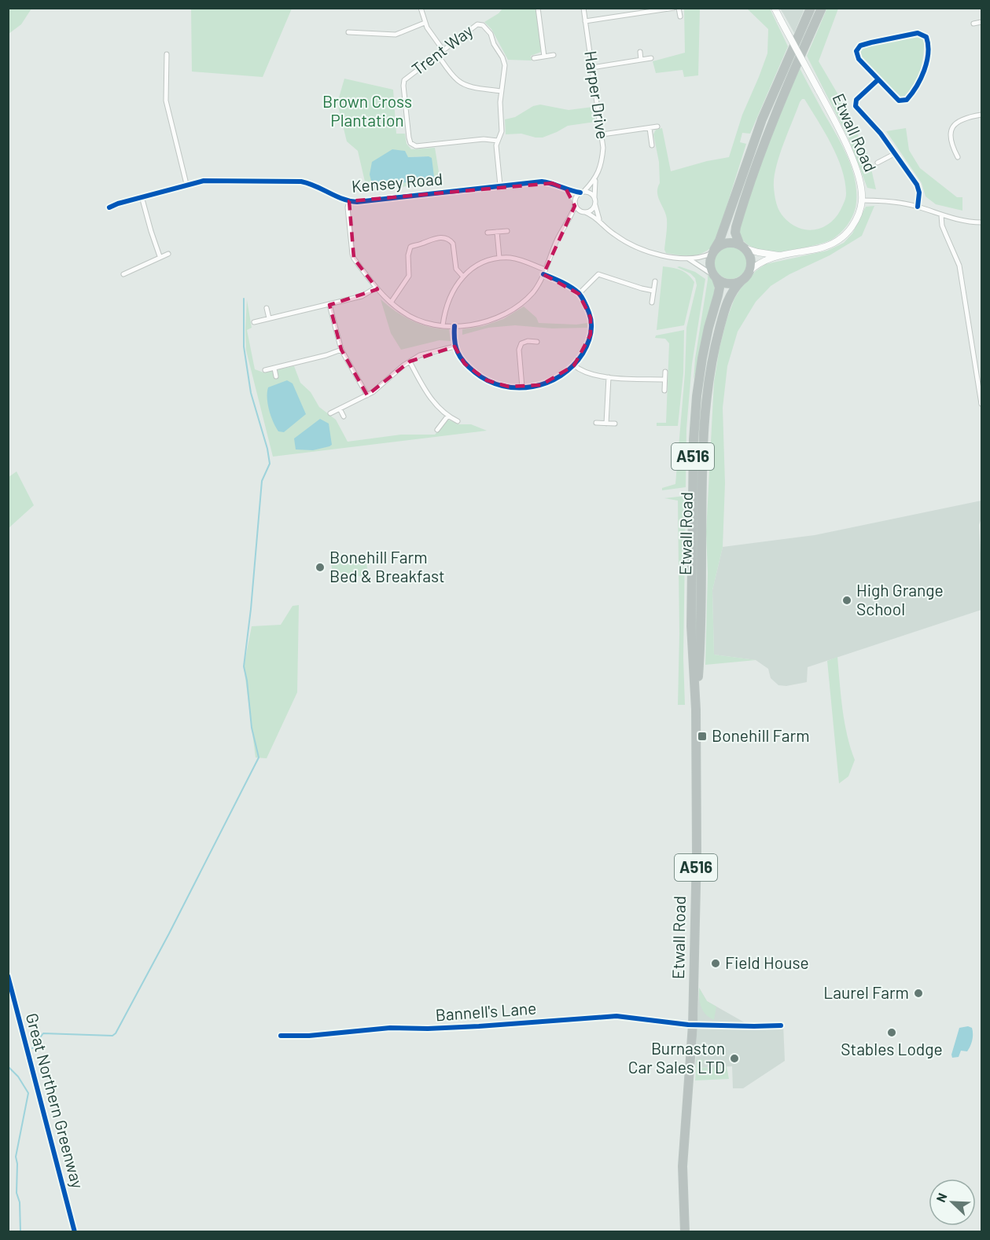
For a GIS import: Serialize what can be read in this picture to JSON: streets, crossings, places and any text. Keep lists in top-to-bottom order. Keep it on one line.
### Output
{"streets":{"highway":["Etwall Road","A516"],"street":["Trent Way","Harper Drive","Kensey Road","Bannell's Lane"],"cycle path":["Great Northern Greenway"]},"crossings":[["Trent Way","Kensey Road"],["Harper Drive","Kensey Road"],["Etwall Road","A516"],["Etwall Road","Bannell's Lane"],["A516","Bannell's Lane"]],"parks":["Brown Cross Plantation"],"places":{"other":["Bonehill Farm Bed & Breakfast","High Grange School","Field House","Laurel Farm","Stables Lodge","Burnaston Car Sales LTD"],"transit":["Bonehill Farm"]},"north":"top left"}
